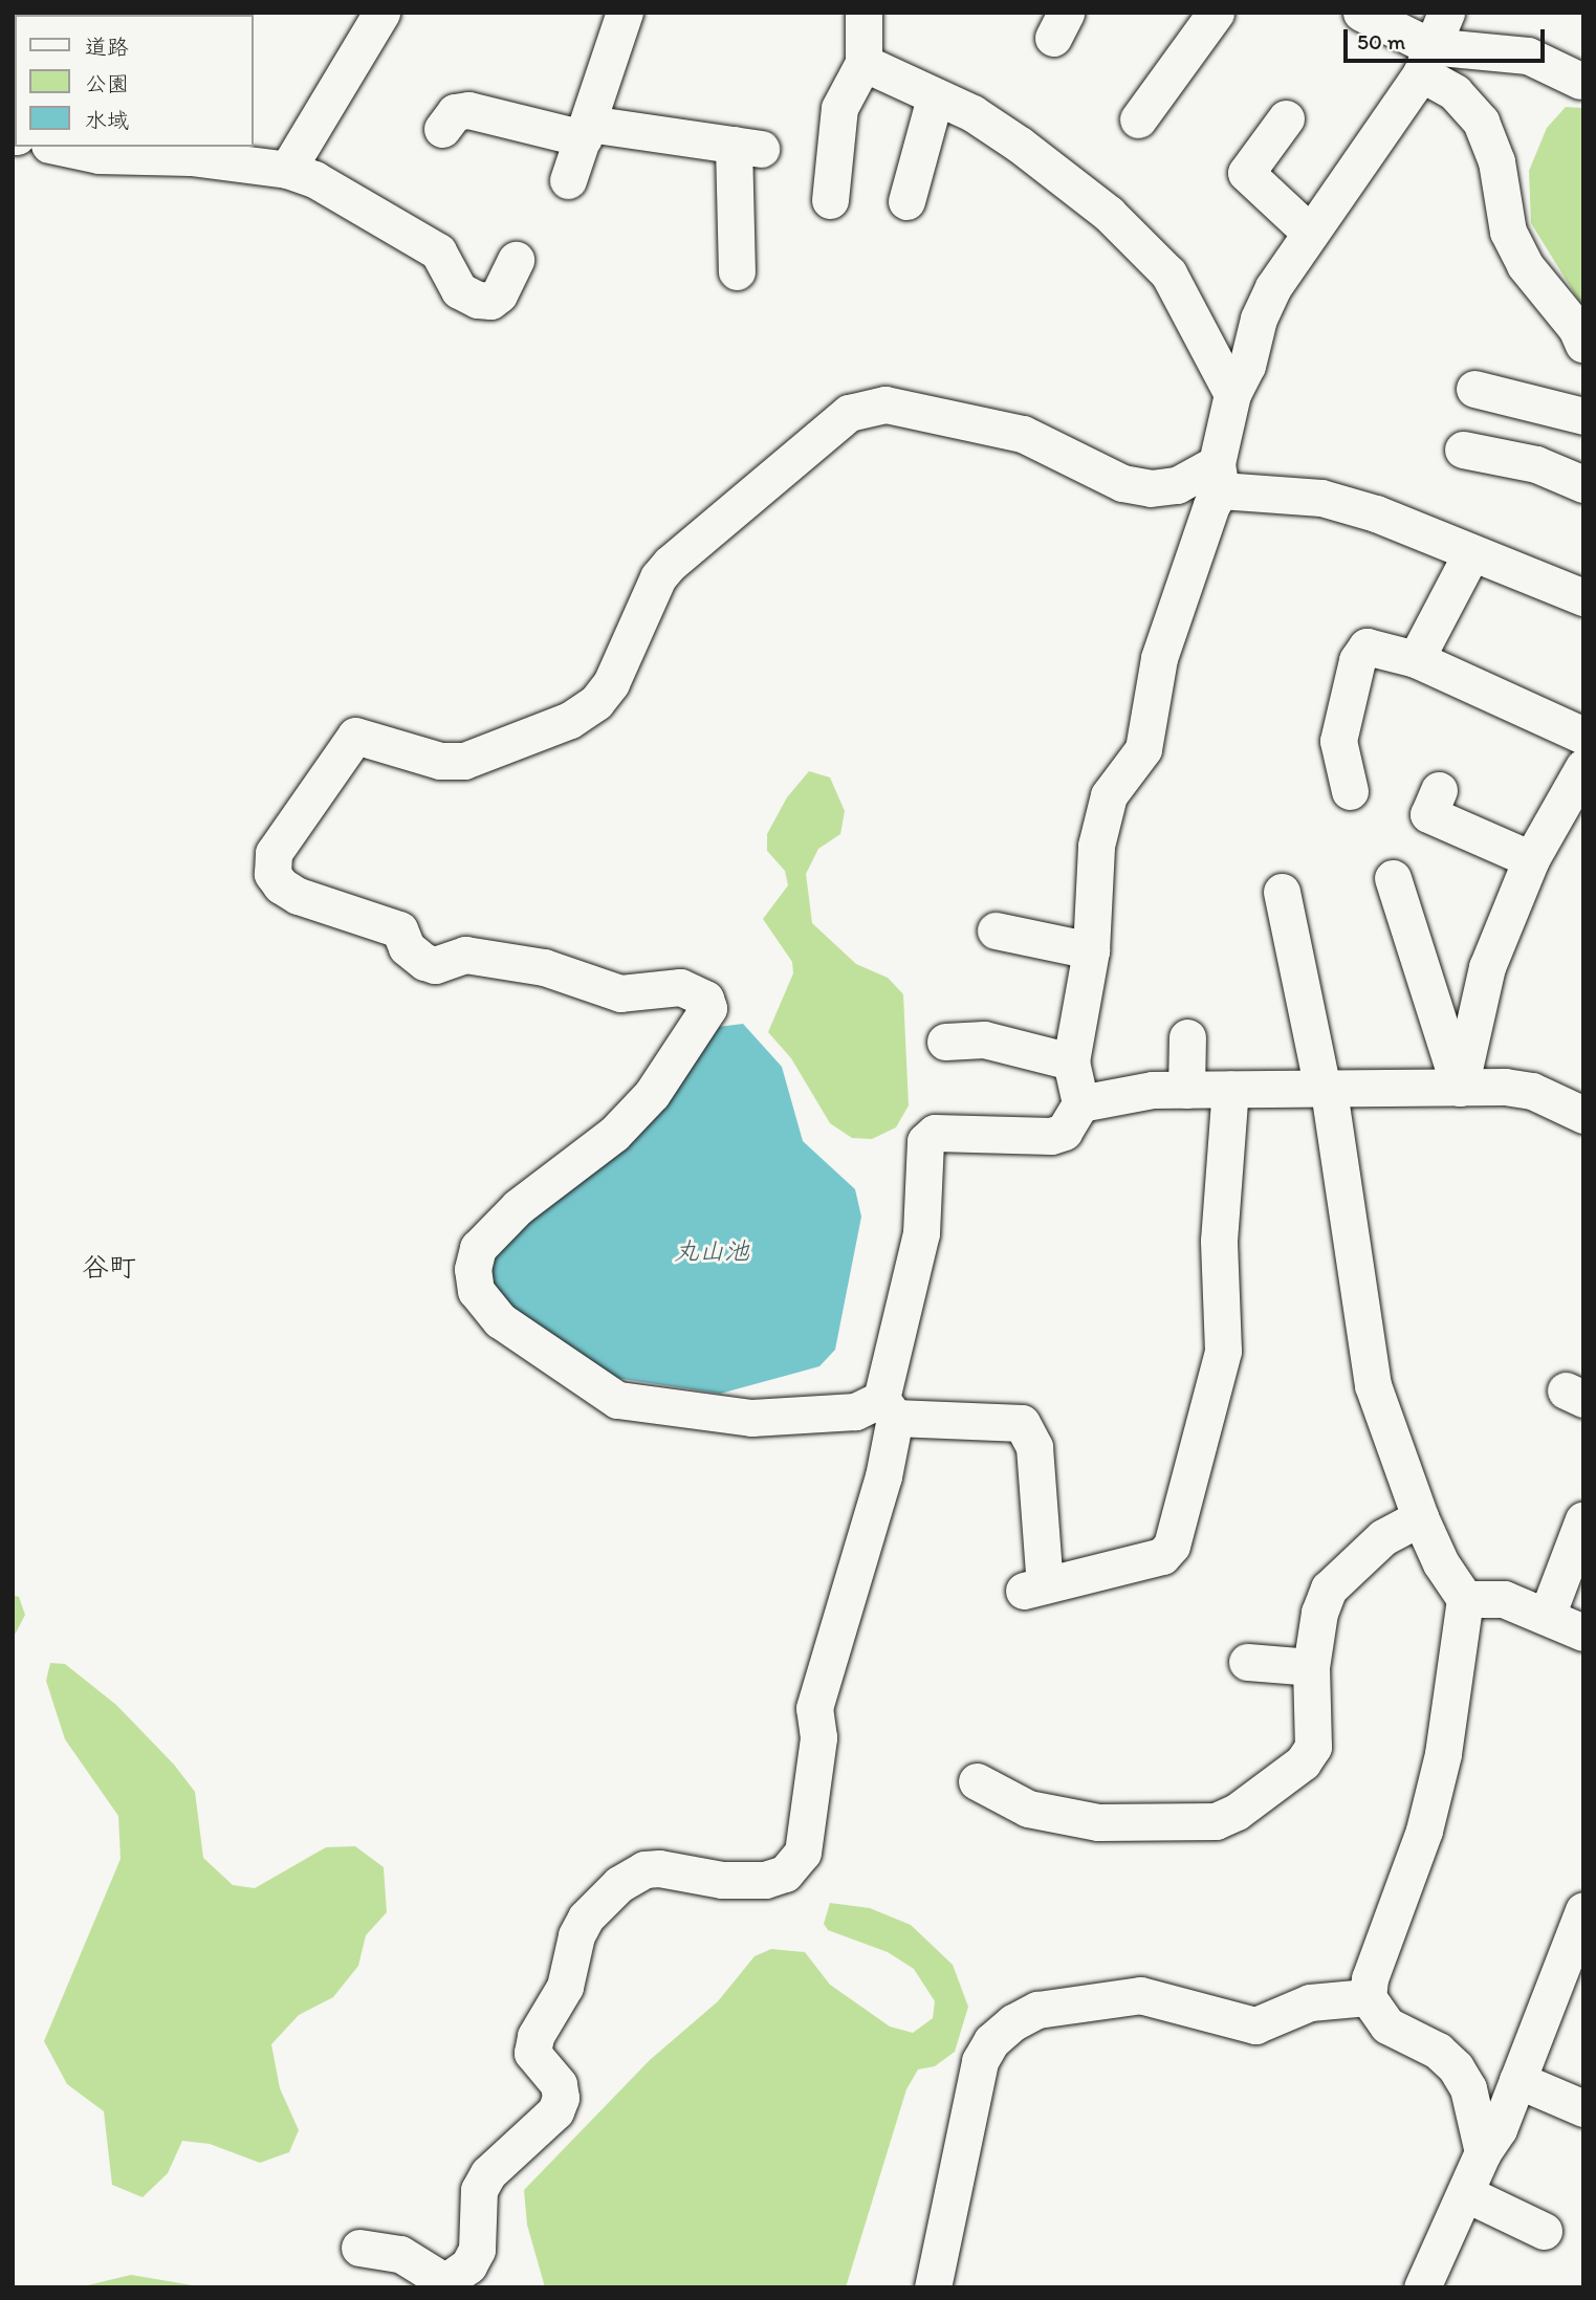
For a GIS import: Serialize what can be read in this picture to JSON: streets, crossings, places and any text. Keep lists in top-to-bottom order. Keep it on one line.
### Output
{"districts":["谷町"],"water":["丸山池"],"legend":["道路","公園","水域"],"scale_bar":"50 m"}
